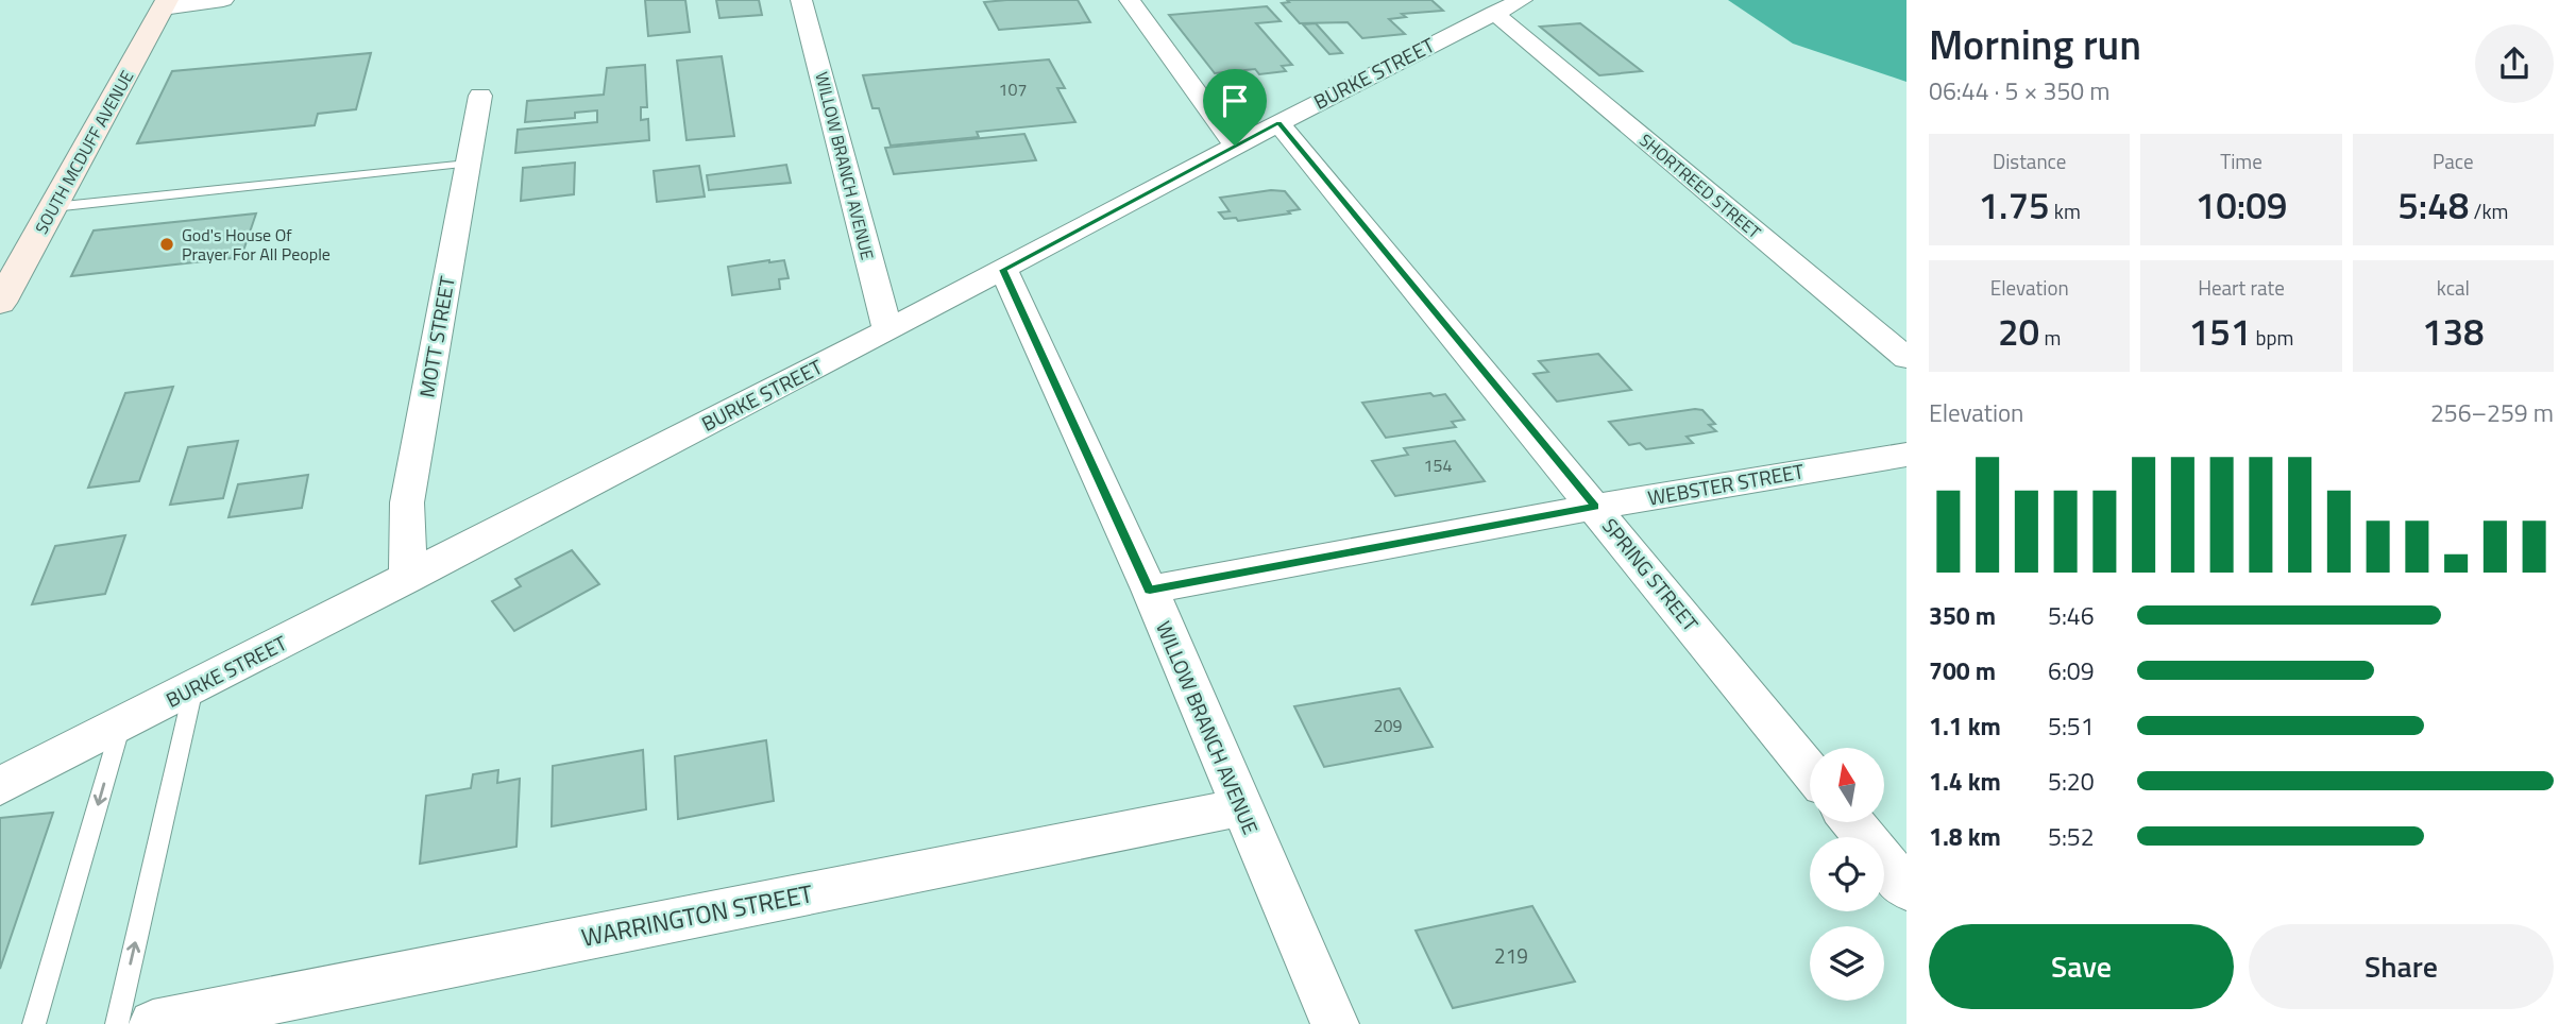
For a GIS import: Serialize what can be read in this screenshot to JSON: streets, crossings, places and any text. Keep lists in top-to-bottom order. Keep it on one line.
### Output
{"streets":{"main road":["SOUTH MCDUFF AVENUE"],"street":["BURKE STREET","WILLOW BRANCH AVENUE","SHORTREED STREET","MOTT STREET","WEBSTER STREET","SPRING STREET","WARRINGTON STREET"]},"crossings":[["BURKE STREET","WILLOW BRANCH AVENUE"],["BURKE STREET","SHORTREED STREET"],["BURKE STREET","MOTT STREET"],["BURKE STREET","SPRING STREET"],["WILLOW BRANCH AVENUE","WEBSTER STREET"],["WILLOW BRANCH AVENUE","WARRINGTON STREET"],["WEBSTER STREET","SPRING STREET"]],"places":["God's House Of Prayer For All People"],"house_numbers":["107","154","209","219"],"north":"top","page":{"heading":["Morning run","06:44 · 5 × 350 m"],"stats":[["Distance","1.75 km"],["Time","10:09"],["Pace","5:48 /km"],["Elevation","20 m"],["Heart rate","151 bpm"],["kcal","138"]],"chart":["Elevation","256–259 m"],"list":[{"name":"350 m","note":"5:46"},{"name":"700 m","note":"6:09"},{"name":"1.1 km","note":"5:51"},{"name":"1.4 km","note":"5:20"},{"name":"1.8 km","note":"5:52"}],"buttons":["Save","Share"]}}
